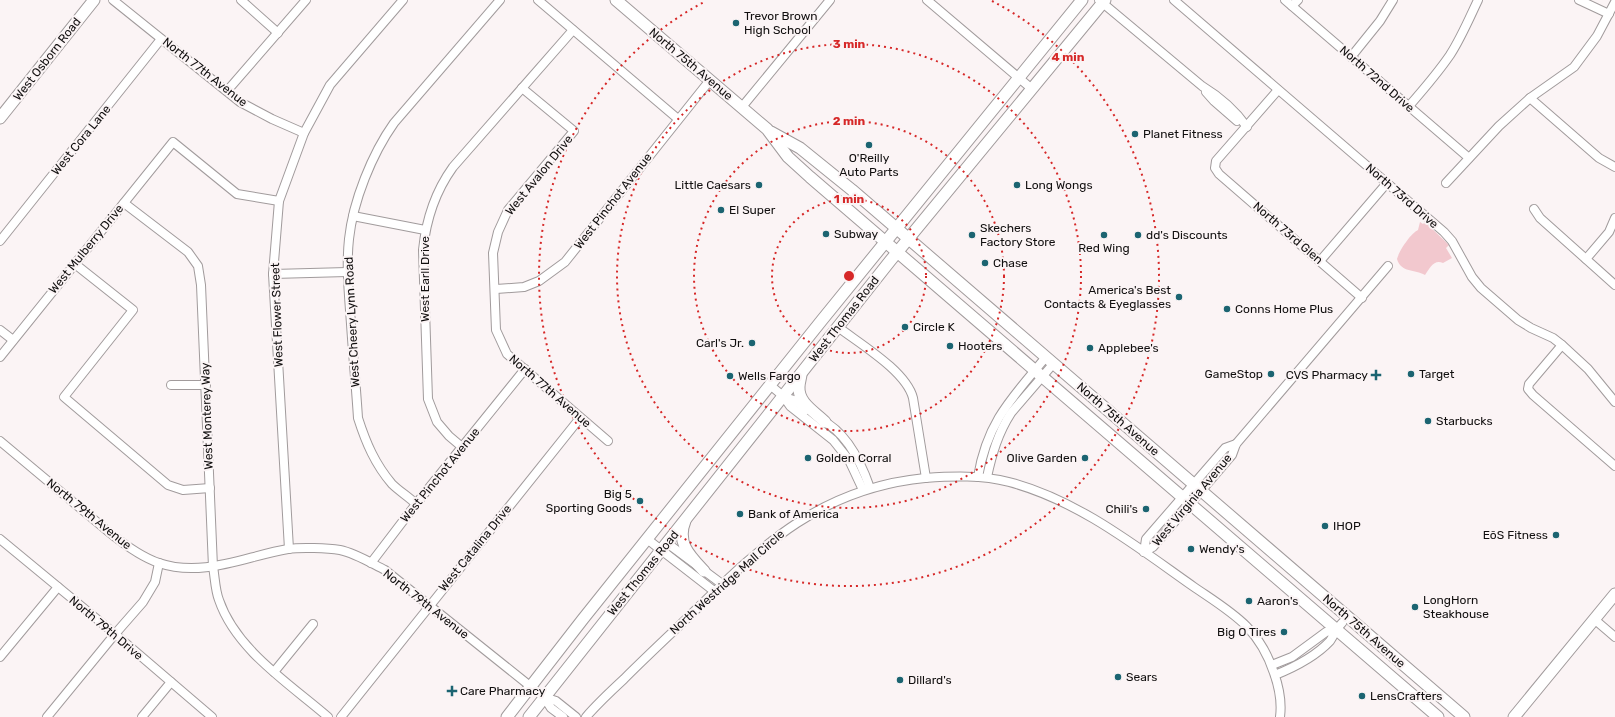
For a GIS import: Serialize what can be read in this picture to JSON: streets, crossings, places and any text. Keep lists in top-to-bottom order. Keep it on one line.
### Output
{"streets":{"main road":["West Osborn Road","North 75th Avenue","West Thomas Road"],"street":["North 77th Avenue","North 72nd Drive","West Cora Lane","West Avalon Drive","North 73rd Drive","West Pinchot Avenue","North 73rd Glen","West Mulberry Drive","West Earll Drive","West Flower Street","West Cheery Lynn Road","West Monterey Way","West Virginia Avenue","North 79th Avenue","West Catalina Drive","North Westridge Mall Circle","North 79th Drive"]},"crossings":[["North 75th Avenue","West Pinchot Avenue"],["North 75th Avenue","West Thomas Road"],["North 75th Avenue","West Virginia Avenue"],["North 77th Avenue","West Cora Lane"],["North 77th Avenue","West Avalon Drive"],["North 77th Avenue","West Pinchot Avenue"],["North 77th Avenue","West Flower Street"],["North 77th Avenue","West Catalina Drive"],["West Avalon Drive","West Pinchot Avenue"],["West Avalon Drive","West Earll Drive"],["West Pinchot Avenue","West Earll Drive"],["West Pinchot Avenue","West Cheery Lynn Road"],["West Pinchot Avenue","North 79th Avenue"],["North 73rd Glen","West Virginia Avenue"],["West Mulberry Drive","West Flower Street"],["West Mulberry Drive","West Monterey Way"],["West Flower Street","North 79th Avenue"],["West Thomas Road","North 79th Avenue"],["West Monterey Way","North 79th Avenue"],["West Virginia Avenue","North Westridge Mall Circle"],["North 79th Avenue","West Catalina Drive"]],"places":{"other":["Trevor Brown High School","Planet Fitness","O'Reilly Auto Parts","Little Caesars","Long Wongs","El Super","Subway","Skechers Factory Store","Red Wing","dd's Discounts","Chase","America's Best Contacts & Eyeglasses","Conns Home Plus","Circle K","Carl's Jr.","Hooters","Applebee's","GameStop","Target","Wells Fargo","Starbucks","Golden Corral","Olive Garden","Big 5 Sporting Goods","Chili's","Bank of America","IHOP","EōS Fitness","Wendy's","Aaron's","LongHorn Steakhouse","Big O Tires","Sears","Dillard's","LensCrafters"],"health":["CVS Pharmacy","Care Pharmacy"]},"rings":["3 min","4 min","2 min","1 min"]}
